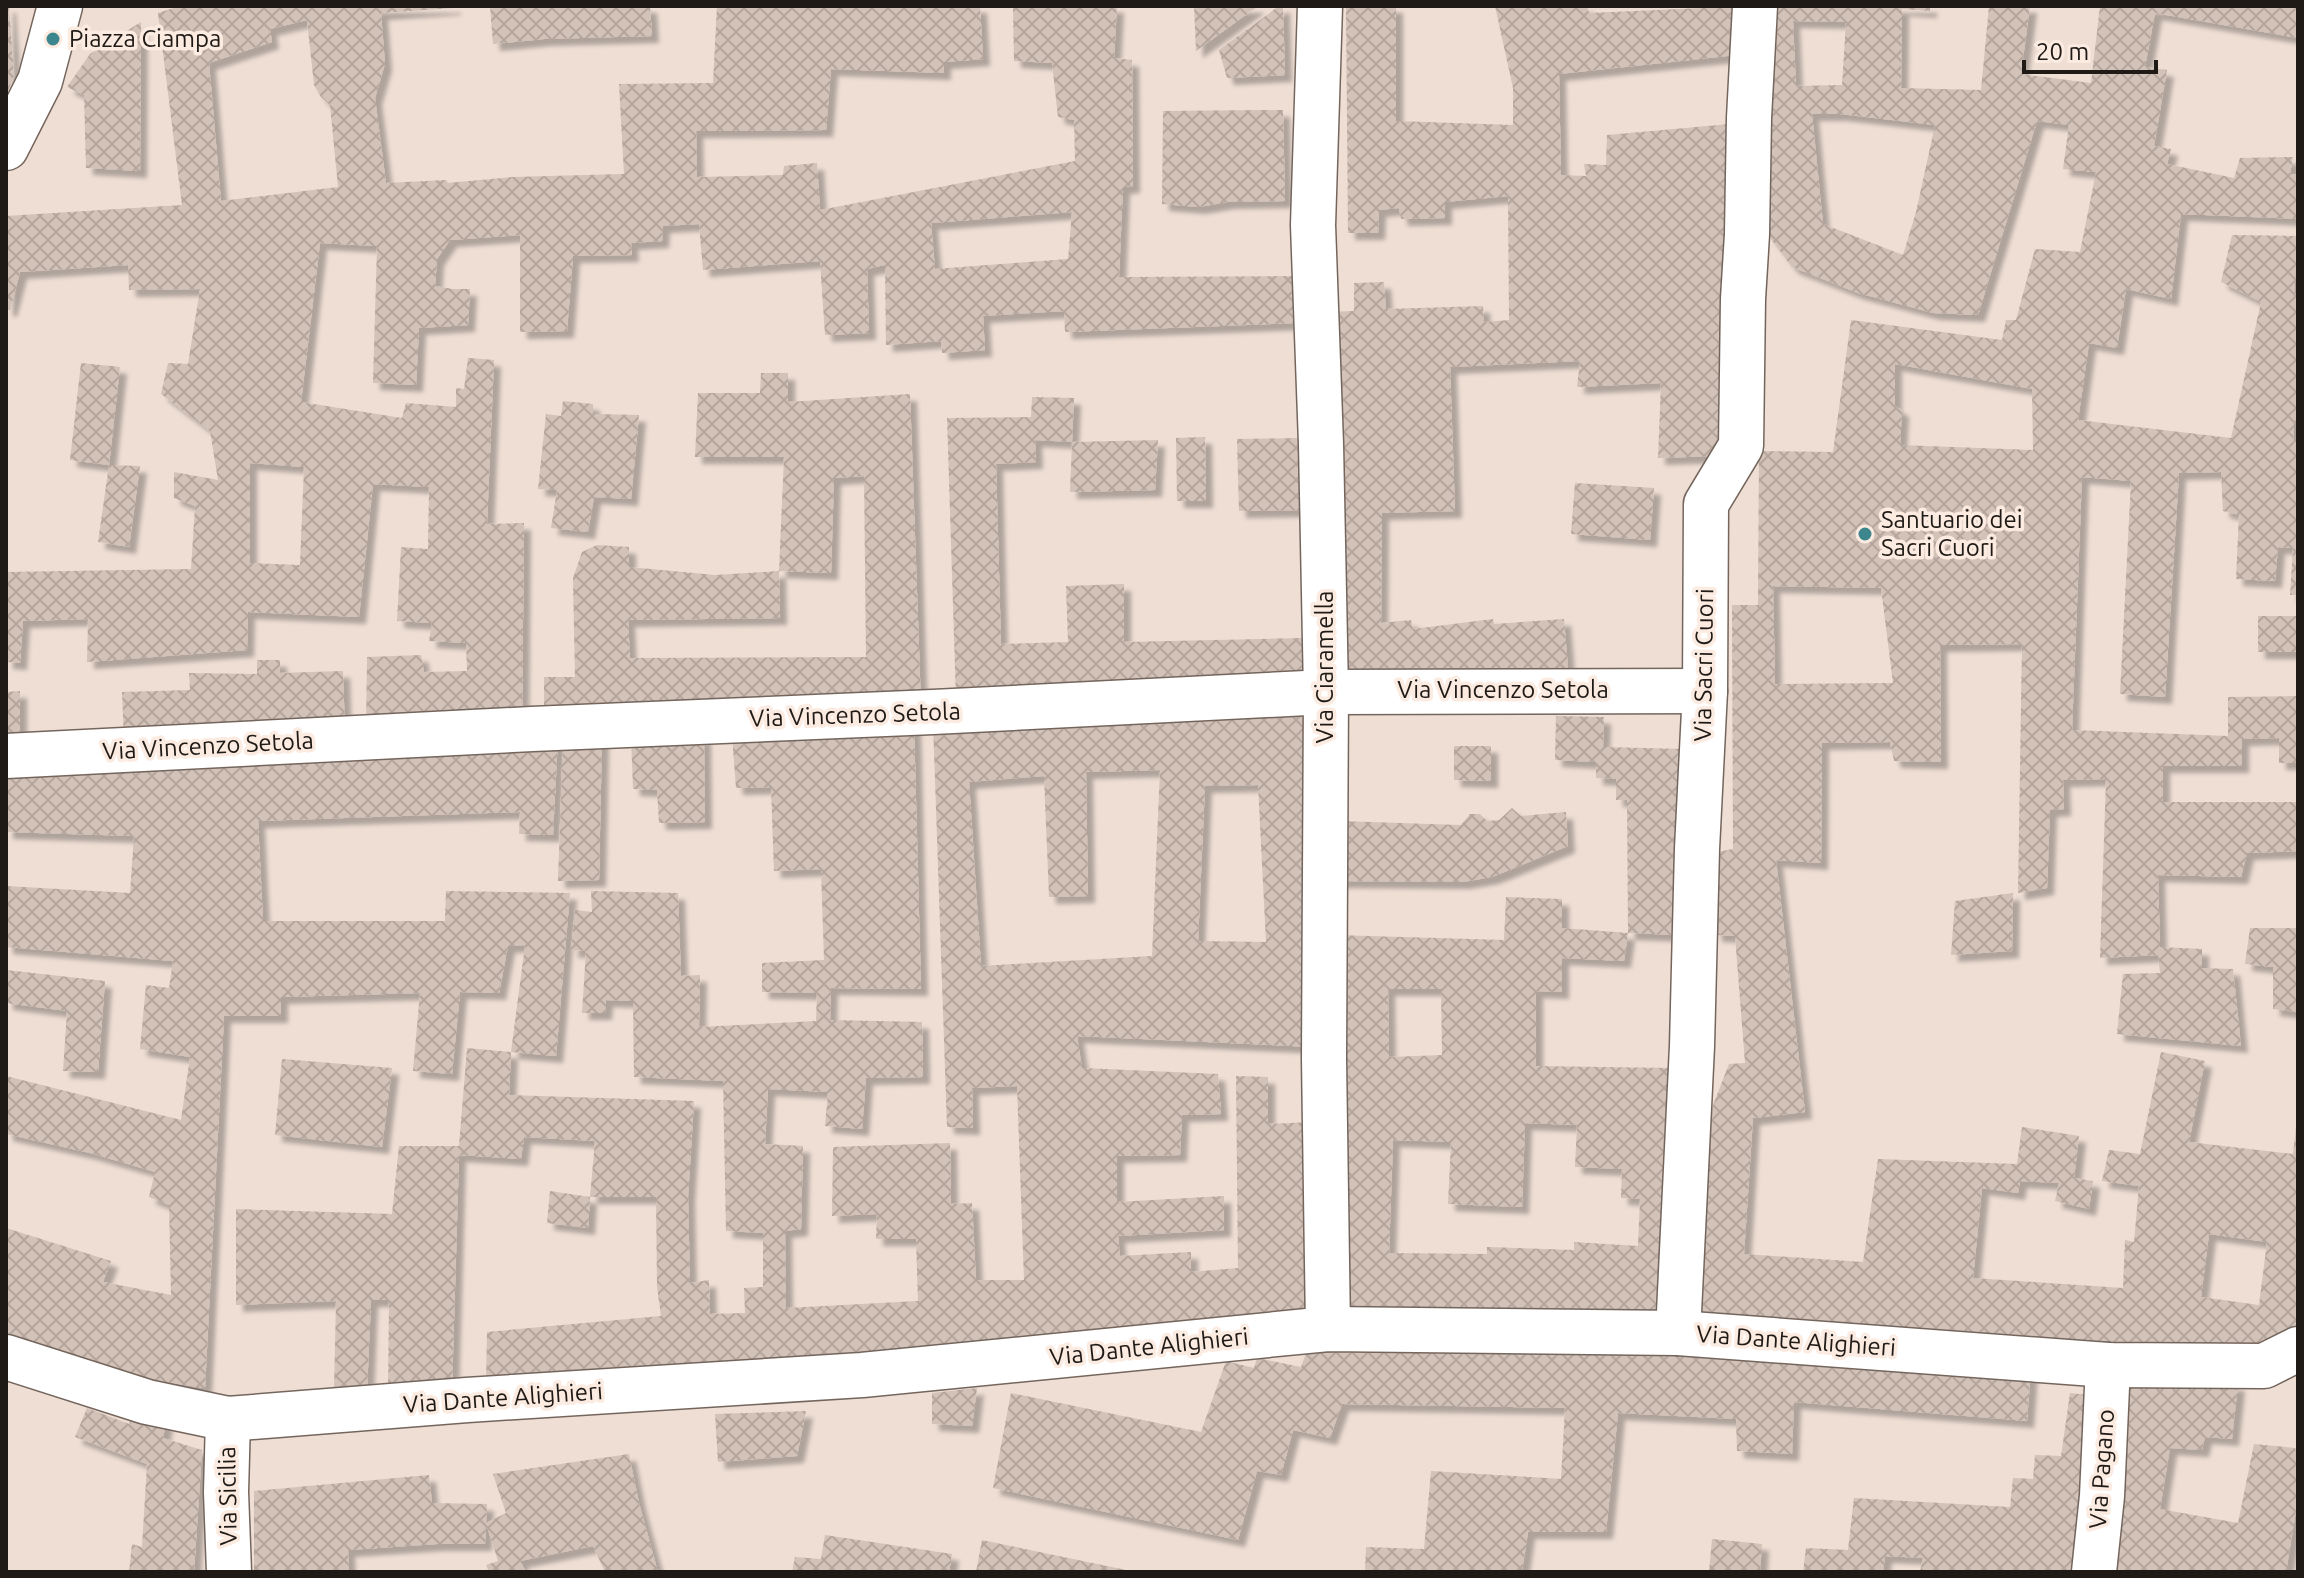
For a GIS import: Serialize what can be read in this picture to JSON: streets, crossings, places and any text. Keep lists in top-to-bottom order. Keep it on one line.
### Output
{"streets":{"street":["Via Sacri Cuori","Via Ciaramella","Via Vincenzo Setola","Via Dante Alighieri","Via Pagano","Via Sicilia"]},"crossings":[["Via Sacri Cuori","Via Vincenzo Setola"],["Via Sacri Cuori","Via Dante Alighieri"],["Via Ciaramella","Via Vincenzo Setola"],["Via Ciaramella","Via Dante Alighieri"],["Via Dante Alighieri","Via Pagano"],["Via Dante Alighieri","Via Sicilia"]],"places":["Piazza Ciampa","Santuario dei Sacri Cuori"],"scale_bar":"20 m"}
